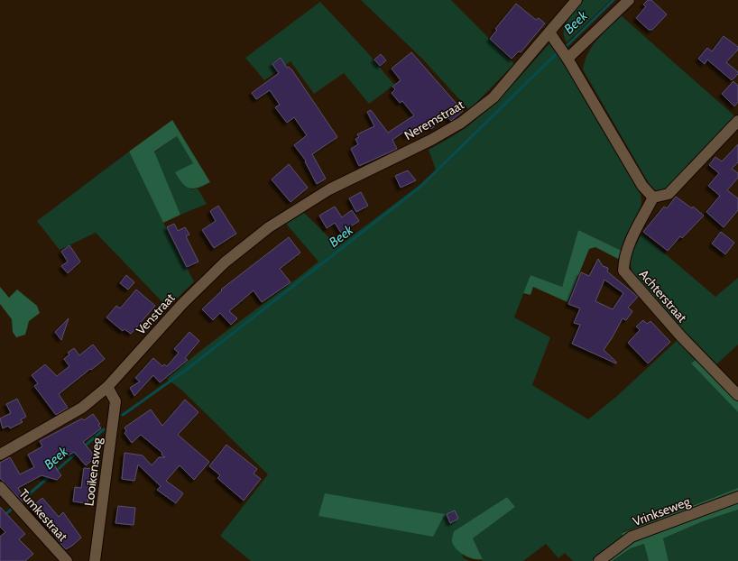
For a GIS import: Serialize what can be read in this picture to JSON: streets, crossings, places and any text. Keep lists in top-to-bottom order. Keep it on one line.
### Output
{"streets":{"street":["Neremstraat","Achterstraat","Venstraat","Looikensweg","Vrinkseweg","Tumkestraat"]},"crossings":[["Neremstraat","Venstraat"],["Venstraat","Looikensweg"]],"water":["Beek"]}
